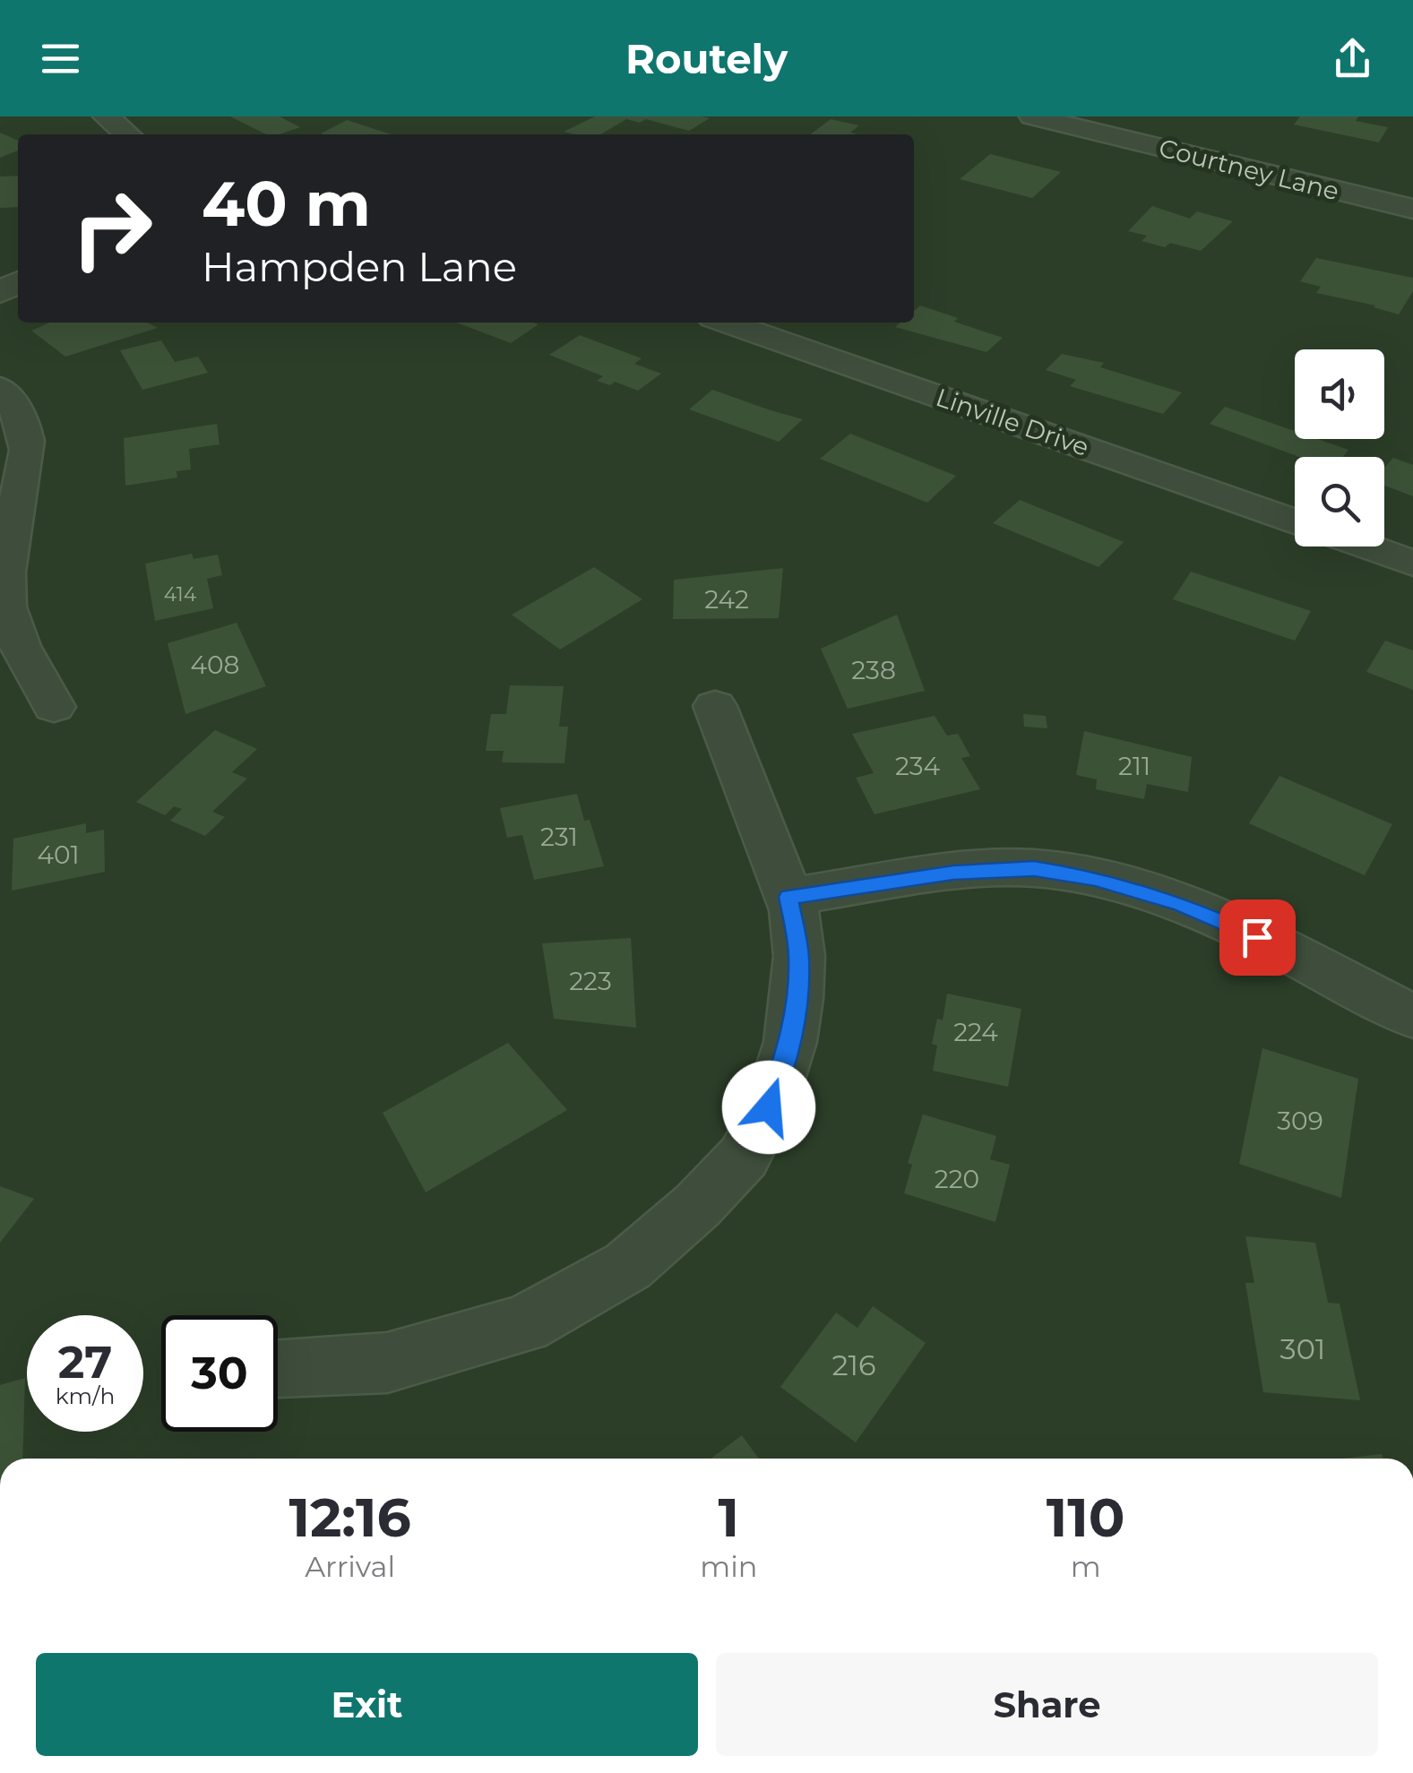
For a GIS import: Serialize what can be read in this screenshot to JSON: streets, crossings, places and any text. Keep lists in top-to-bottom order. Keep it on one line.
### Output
{"streets":{"street":["Courtney Lane","Linville Drive"]},"house_numbers":["414","242","408","238","234","211","231","401","223","224","309","220","301","216"],"page":{"header":"Routely","turn":["40 m","Hampden Lane"],"speed":"27 km/h","limit":"30","eta":["12:16","Arrival","1","min","110","m"],"buttons":["Exit","Share"]}}
